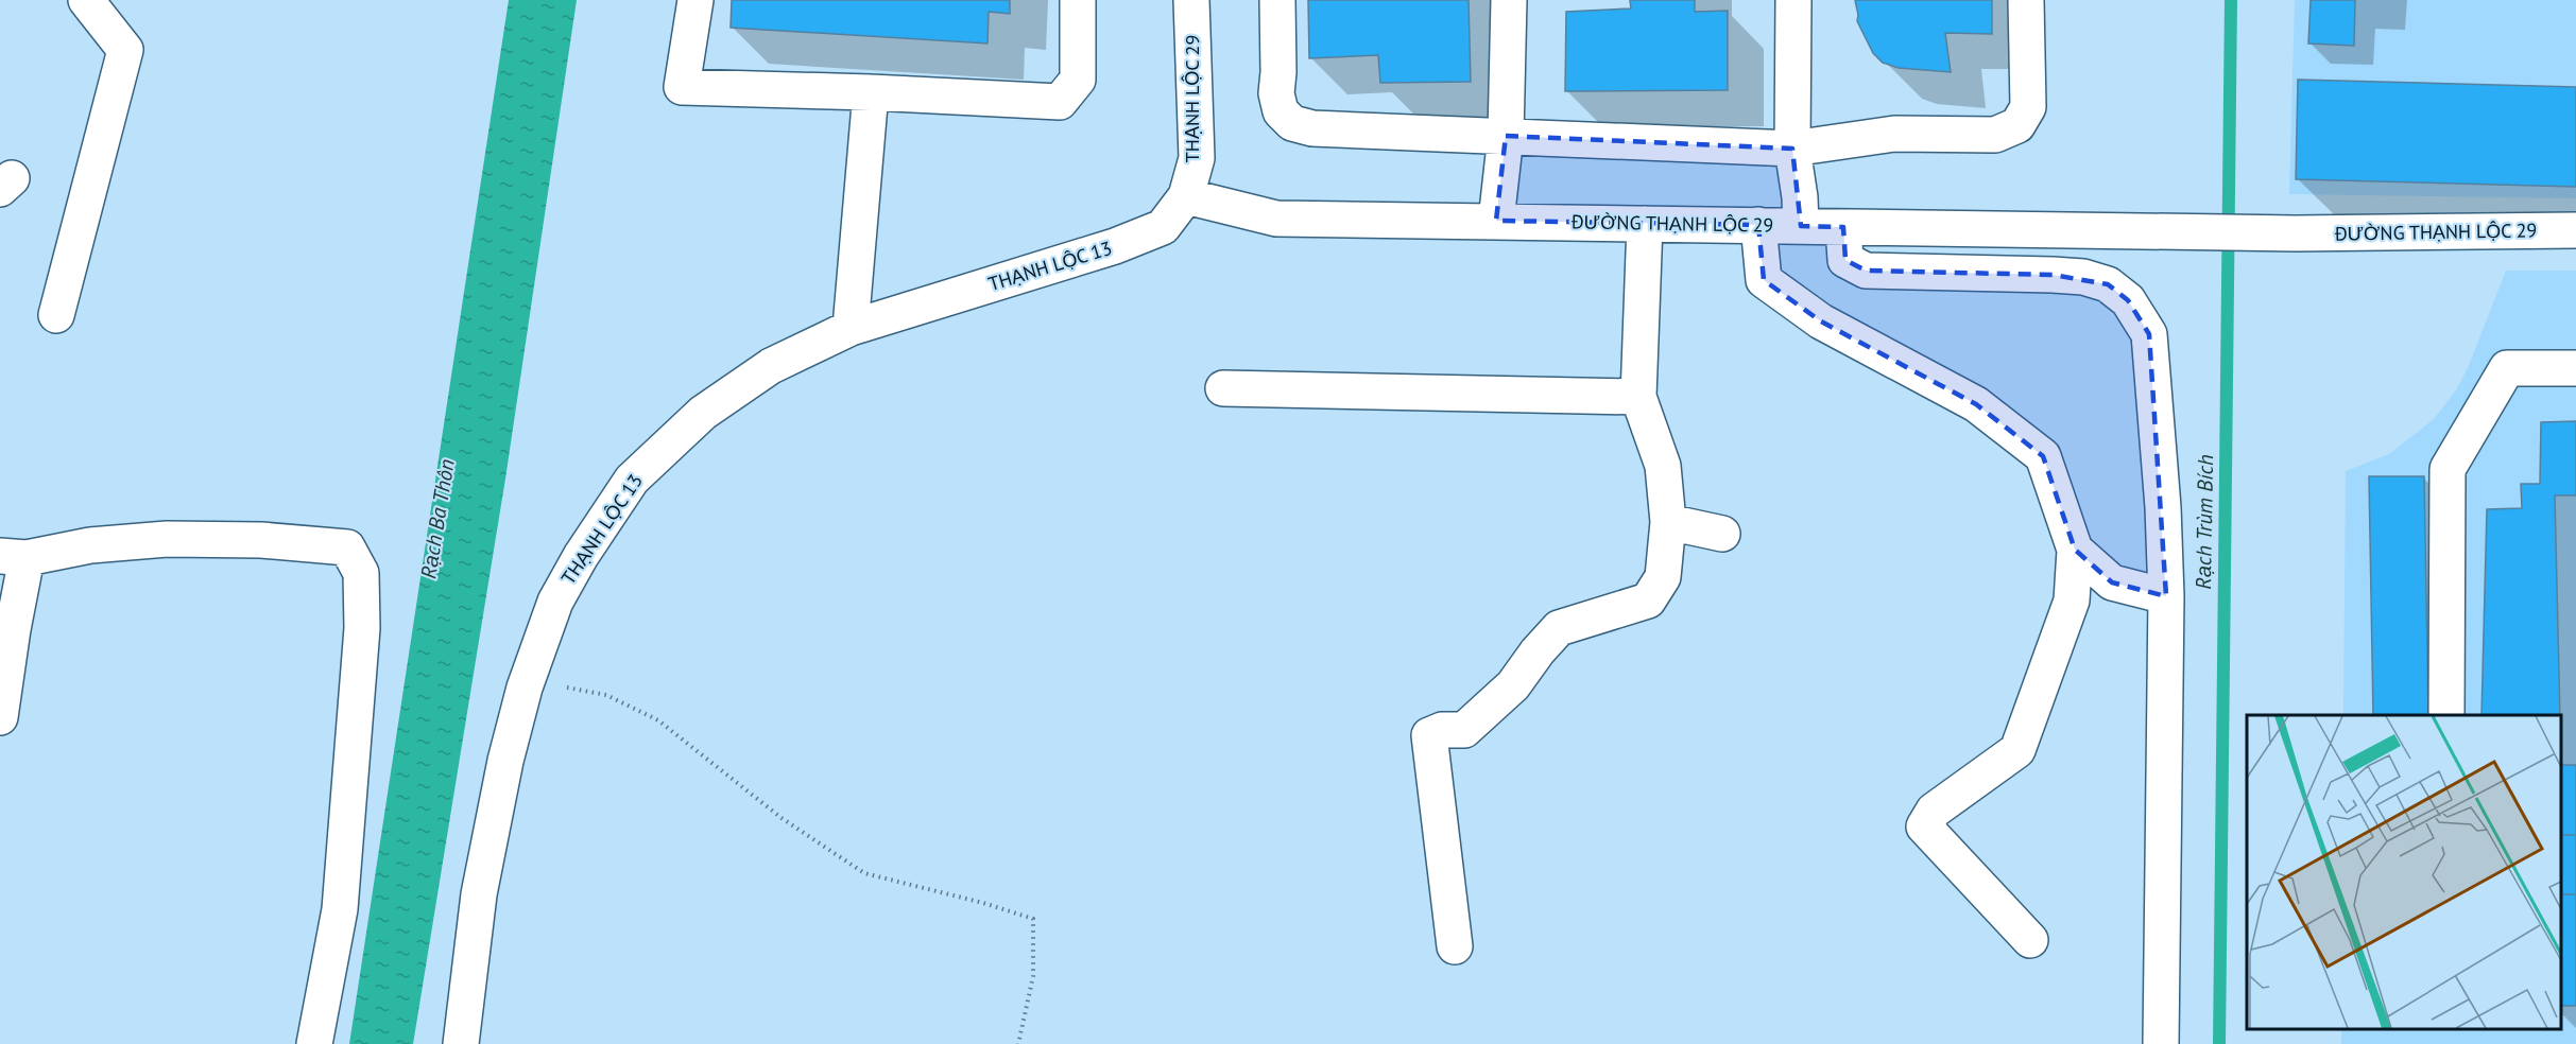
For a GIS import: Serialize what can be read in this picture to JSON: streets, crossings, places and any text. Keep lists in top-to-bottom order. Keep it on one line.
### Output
{"streets":{"street":["THẠNH LỘC 29","ĐƯỜNG THẠNH LỘC 29","THẠNH LỘC 13"]},"crossings":[["THẠNH LỘC 29","ĐƯỜNG THẠNH LỘC 29"],["THẠNH LỘC 29","THẠNH LỘC 13"],["ĐƯỜNG THẠNH LỘC 29","THẠNH LỘC 13"]],"water":["Rạch Ba Thôn","Rạch Trùm Bích"]}
